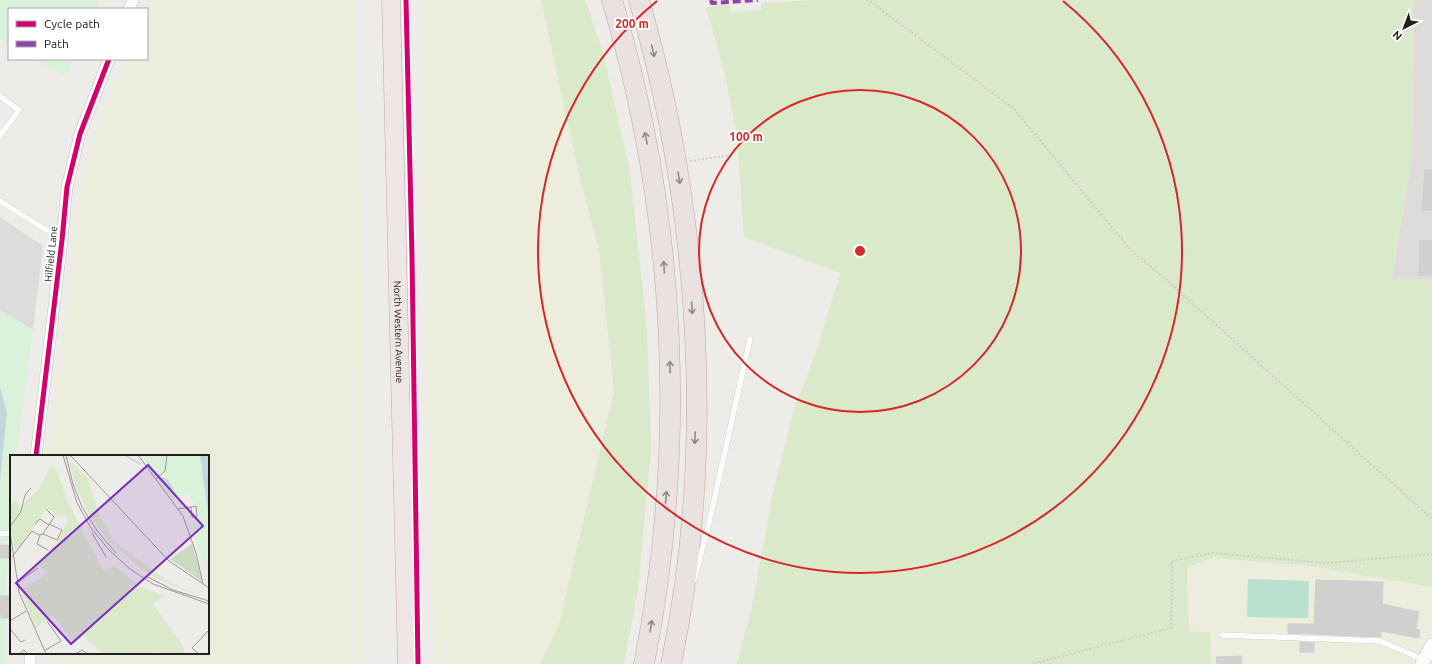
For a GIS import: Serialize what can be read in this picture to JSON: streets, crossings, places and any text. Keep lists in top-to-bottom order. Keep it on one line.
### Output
{"streets":{"highway":["North Western Avenue"],"street":["Hilfield Lane"]},"legend":["Cycle path","Path"],"north":"bottom left","rings":["200 m","100 m"]}
